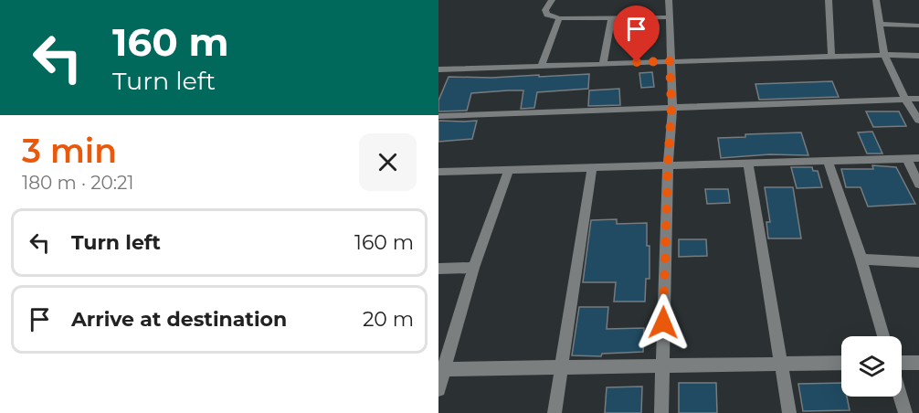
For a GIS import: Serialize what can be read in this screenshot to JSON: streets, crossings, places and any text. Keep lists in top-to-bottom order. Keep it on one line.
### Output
{"page":{"turn":["160 m","Turn left"],"heading":["3 min","180 m · 20:21"],"list":[{"name":"Turn left","value":"160 m"},{"name":"Arrive at destination","value":"20 m"}]}}
